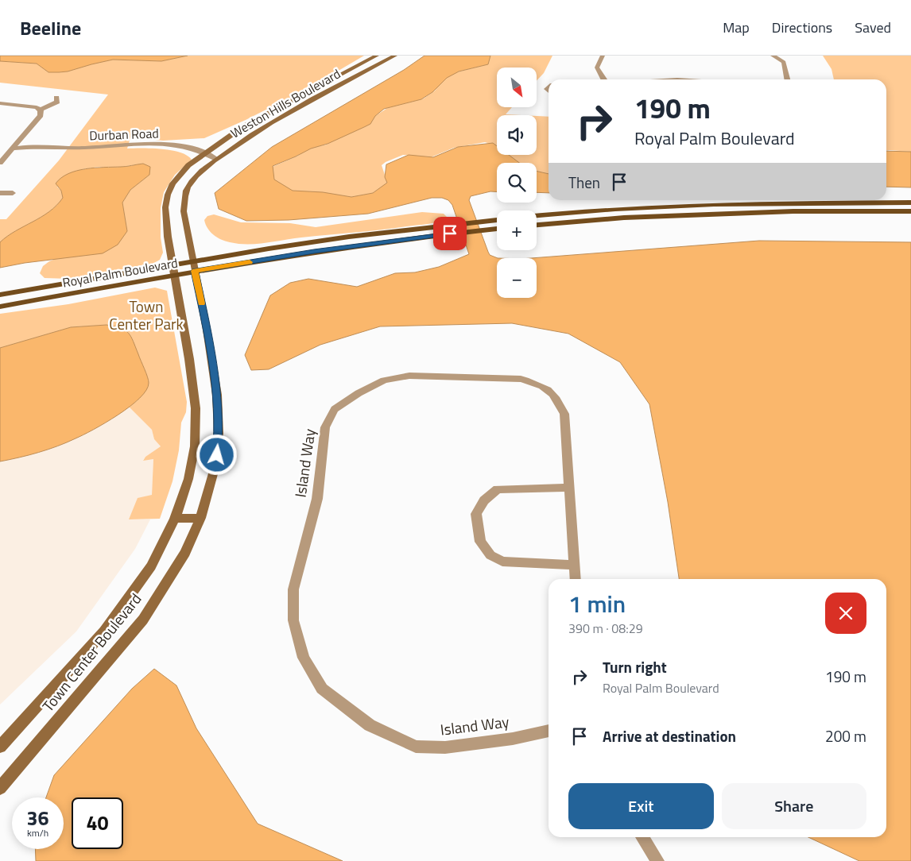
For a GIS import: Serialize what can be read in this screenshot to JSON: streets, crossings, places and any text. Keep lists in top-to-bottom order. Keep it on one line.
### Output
{"streets":{"main road":["Royal Palm Boulevard"],"street":["Weston Hills Boulevard","Durban Road","Island Way","Town Center Boulevard"]},"crossings":[["Weston Hills Boulevard","Durban Road"],["Weston Hills Boulevard","Royal Palm Boulevard"],["Weston Hills Boulevard","Town Center Boulevard"],["Royal Palm Boulevard","Town Center Boulevard"]],"parks":["Town Center Park"],"north":"bottom right","page":{"header":"Beeline","nav":["Map","Directions","Saved"],"map_buttons":["+","−"],"turn":["190 m","Royal Palm Boulevard"],"then":"Then","heading":["1 min","390 m · 08:29"],"list":[{"name":"Turn right","note":"Royal Palm Boulevard","value":"190 m"},{"name":"Arrive at destination","value":"200 m"}],"buttons":["Exit","Share"],"speed":"36 km/h","limit":"40"}}
